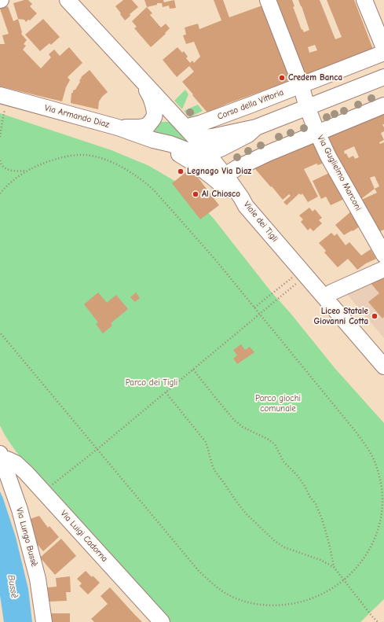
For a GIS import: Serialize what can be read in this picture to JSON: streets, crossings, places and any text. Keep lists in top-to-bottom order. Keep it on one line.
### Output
{"streets":{"street":["Corso della Vittoria","Via Armando Diaz","Via Guglielmo Marconi","Viale dei Tigli","Via Luigi Cadorna","Via Lungo Bussè"]},"crossings":[["Corso della Vittoria","Via Guglielmo Marconi"],["Corso della Vittoria","Viale dei Tigli"],["Via Armando Diaz","Viale dei Tigli"],["Via Luigi Cadorna","Via Lungo Bussè"]],"water":["Bussè"],"parks":["Parco dei Tigli","Parco giochi comunale"],"places":["Credem Banca","Legnago Via Diaz","Al Chiosco","Liceo Statale Giovanni Cotta"]}
